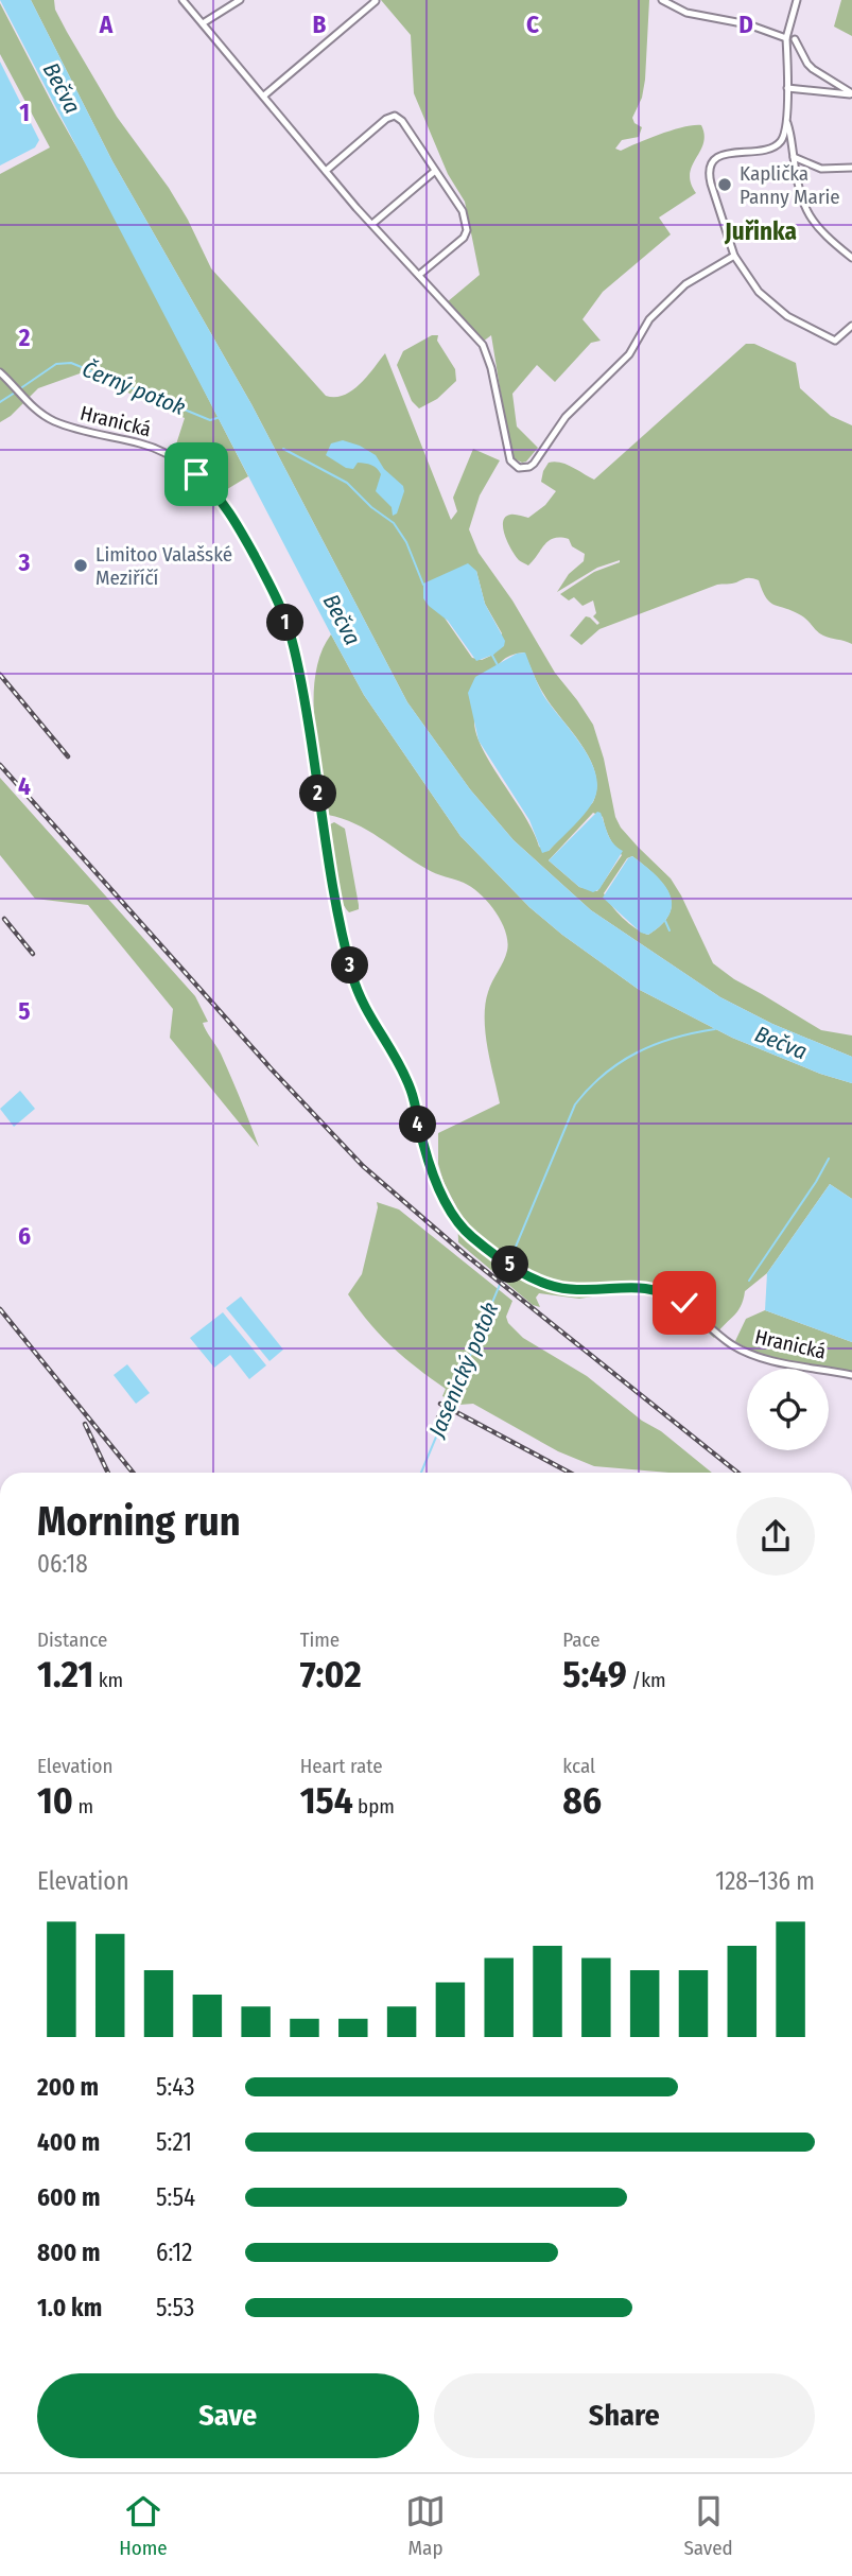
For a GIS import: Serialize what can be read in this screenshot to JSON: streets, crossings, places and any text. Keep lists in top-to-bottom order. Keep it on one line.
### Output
{"streets":{"street":["Hranická"]},"districts":["Juřinka"],"water":["Bečva","Černý potok","Jasenický potok"],"places":["Kaplička Panny Marie","Limitoo Valašské Meziříčí"],"page":{"pins":["1","2","3","4","5"],"heading":["Morning run","06:18"],"stats":[["Distance","1.21 km"],["Time","7:02"],["Pace","5:49 /km"],["Elevation","10 m"],["Heart rate","154 bpm"],["kcal","86"]],"chart":["Elevation","128–136 m"],"list":[{"name":"200 m","note":"5:43"},{"name":"400 m","note":"5:21"},{"name":"600 m","note":"5:54"},{"name":"800 m","note":"6:12"},{"name":"1.0 km","note":"5:53"}],"buttons":["Save","Share"],"tabs":["Home","Map","Saved"]},"grid":{"columns":["A","B","C","D"],"rows":["1","2","3","4","5","6"]}}
